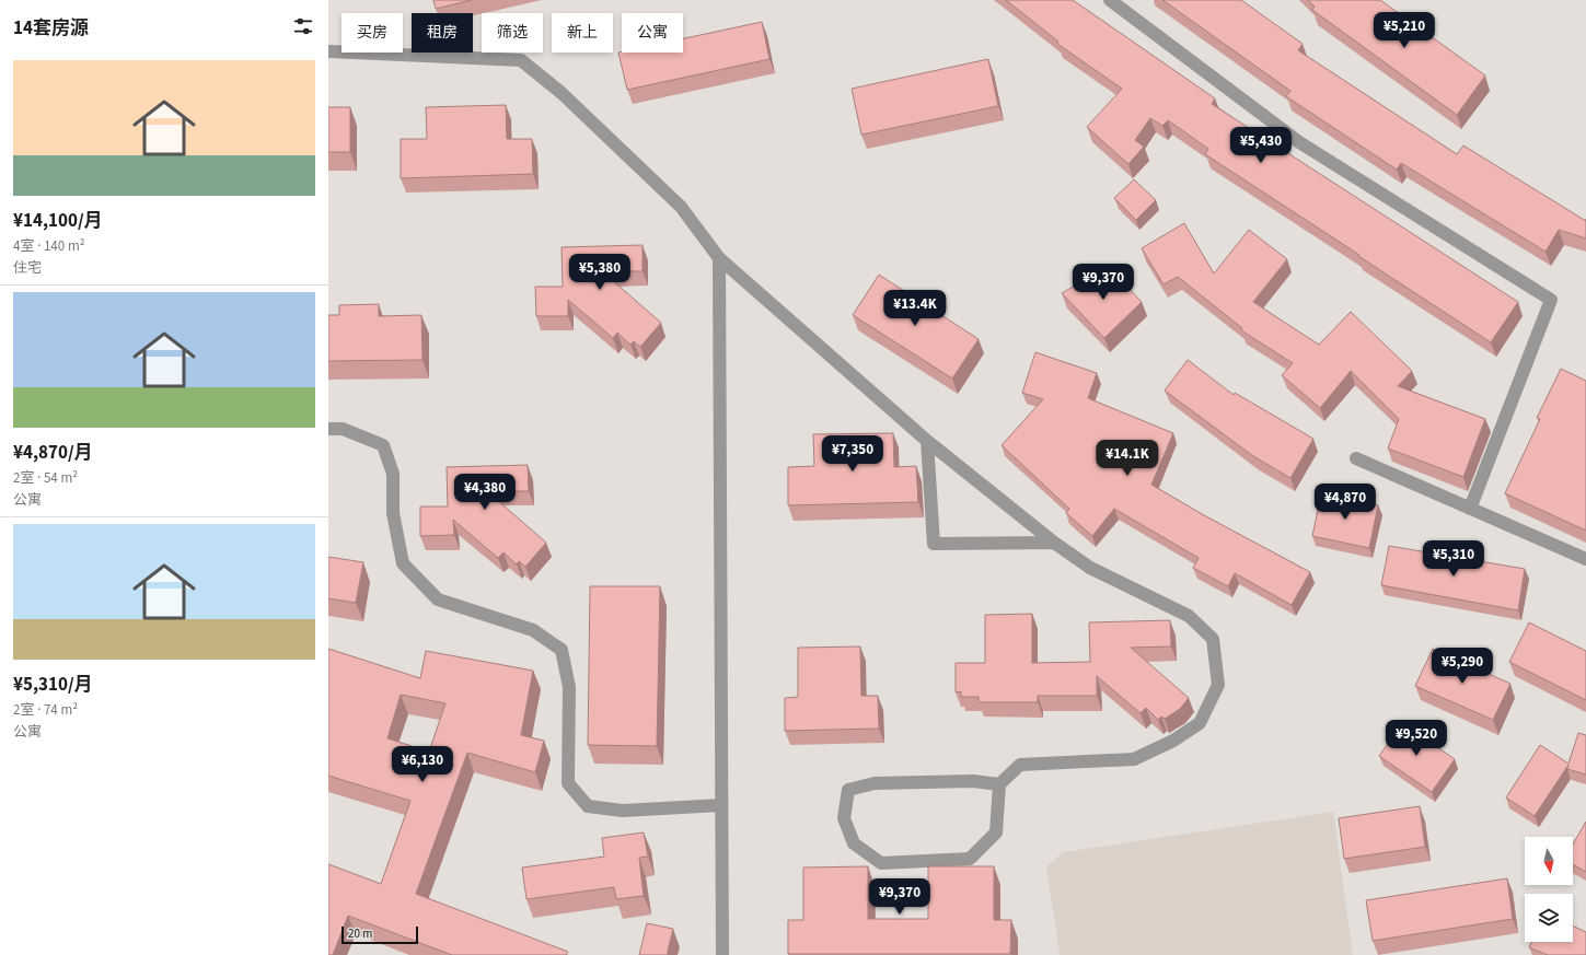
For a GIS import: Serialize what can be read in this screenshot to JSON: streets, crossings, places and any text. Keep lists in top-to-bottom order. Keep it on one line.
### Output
{"scale_bar":"20 m","north":"bottom","page":{"heading":"14套房源","price":["¥5,210","¥5,430","¥5,380","¥9,370","¥13.4K","¥7,350","¥14.1K","¥4,380","¥4,870","¥5,310","¥5,290","¥9,520","¥6,130","¥9,370"],"chip":["买房","租房","筛选","新上","公寓"],"list":[{"name":"¥14,100/月","note":"4室 · 140 m² · 住宅"},{"name":"¥4,870/月","note":"2室 · 54 m² · 公寓"},{"name":"¥5,310/月","note":"2室 · 74 m² · 公寓"}],"scale":"20 m"}}
